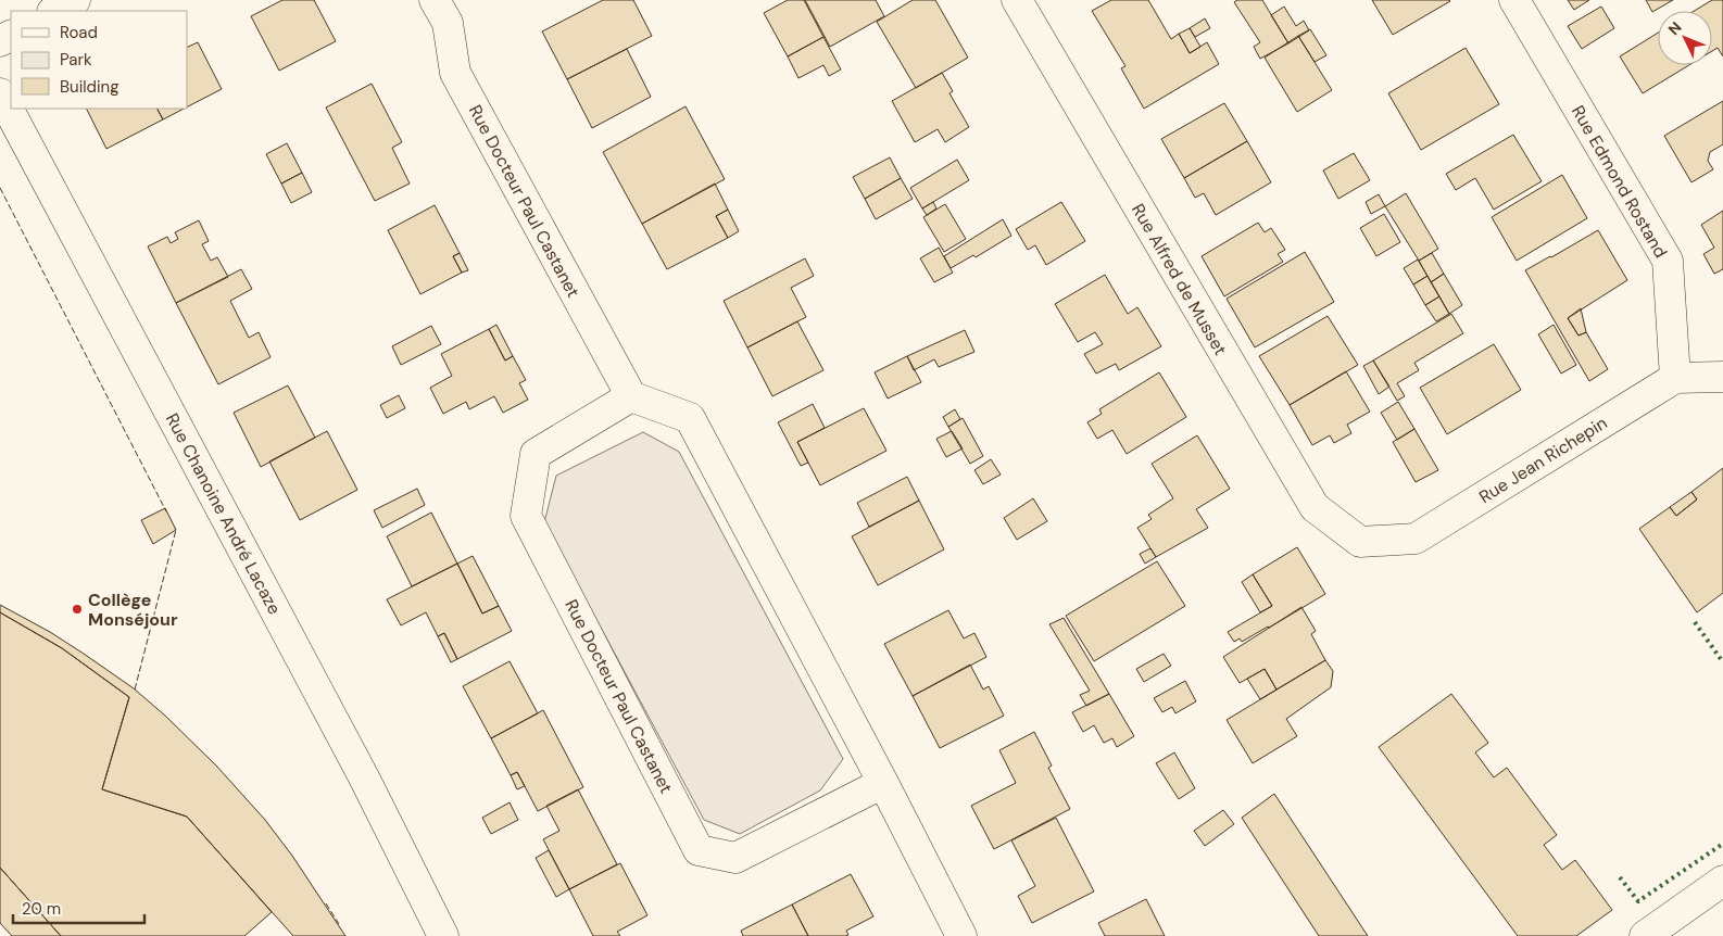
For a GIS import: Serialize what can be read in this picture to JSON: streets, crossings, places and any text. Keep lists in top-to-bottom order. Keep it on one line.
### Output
{"streets":{"street":["Rue Edmond Rostand","Rue Docteur Paul Castanet","Rue Alfred de Musset","Rue Jean Richepin","Rue Chanoine André Lacaze"]},"crossings":[["Rue Edmond Rostand","Rue Jean Richepin"],["Rue Alfred de Musset","Rue Jean Richepin"]],"places":["Collège Monséjour"],"legend":["Road","Park","Building"],"scale_bar":"20 m","north":"top left"}
